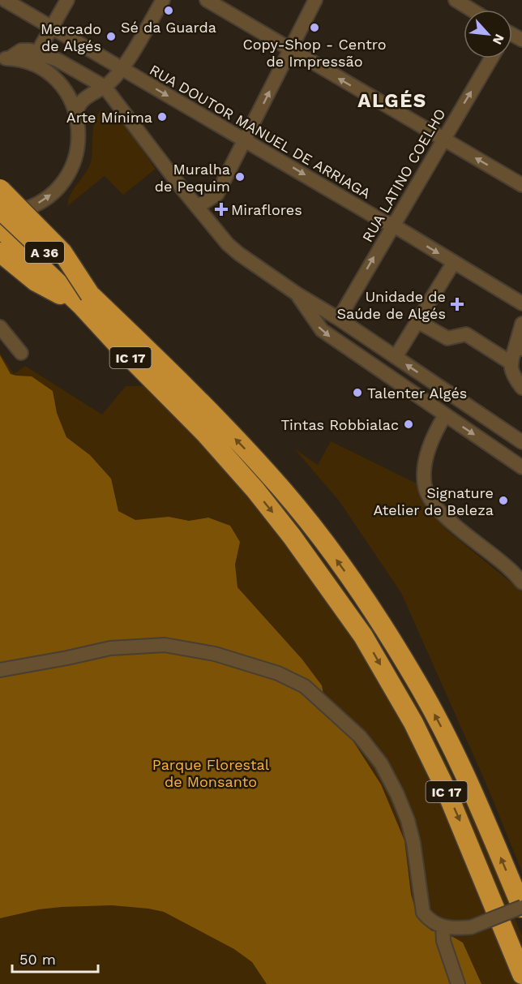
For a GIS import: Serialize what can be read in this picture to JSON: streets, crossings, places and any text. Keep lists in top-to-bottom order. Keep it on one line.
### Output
{"streets":{"highway":["A 36","IC 17"],"street":["RUA DOUTOR MANUEL DE ARRIAGA","RUA LATINO COELHO"]},"crossings":[["RUA DOUTOR MANUEL DE ARRIAGA","RUA LATINO COELHO"],["A 36","IC 17"]],"districts":["ALGÉS"],"parks":["Parque Florestal de Monsanto"],"places":{"other":["Sé da Guarda","Copy-Shop - Centro de Impressão","Mercado de Algés","Arte Mínima","Muralha de Pequim","Talenter Algés","Tintas Robbialac","Signature Atelier de Beleza"],"health":["Miraflores","Unidade de Saúde de Algés"]},"scale_bar":"50 m","north":"bottom right"}
